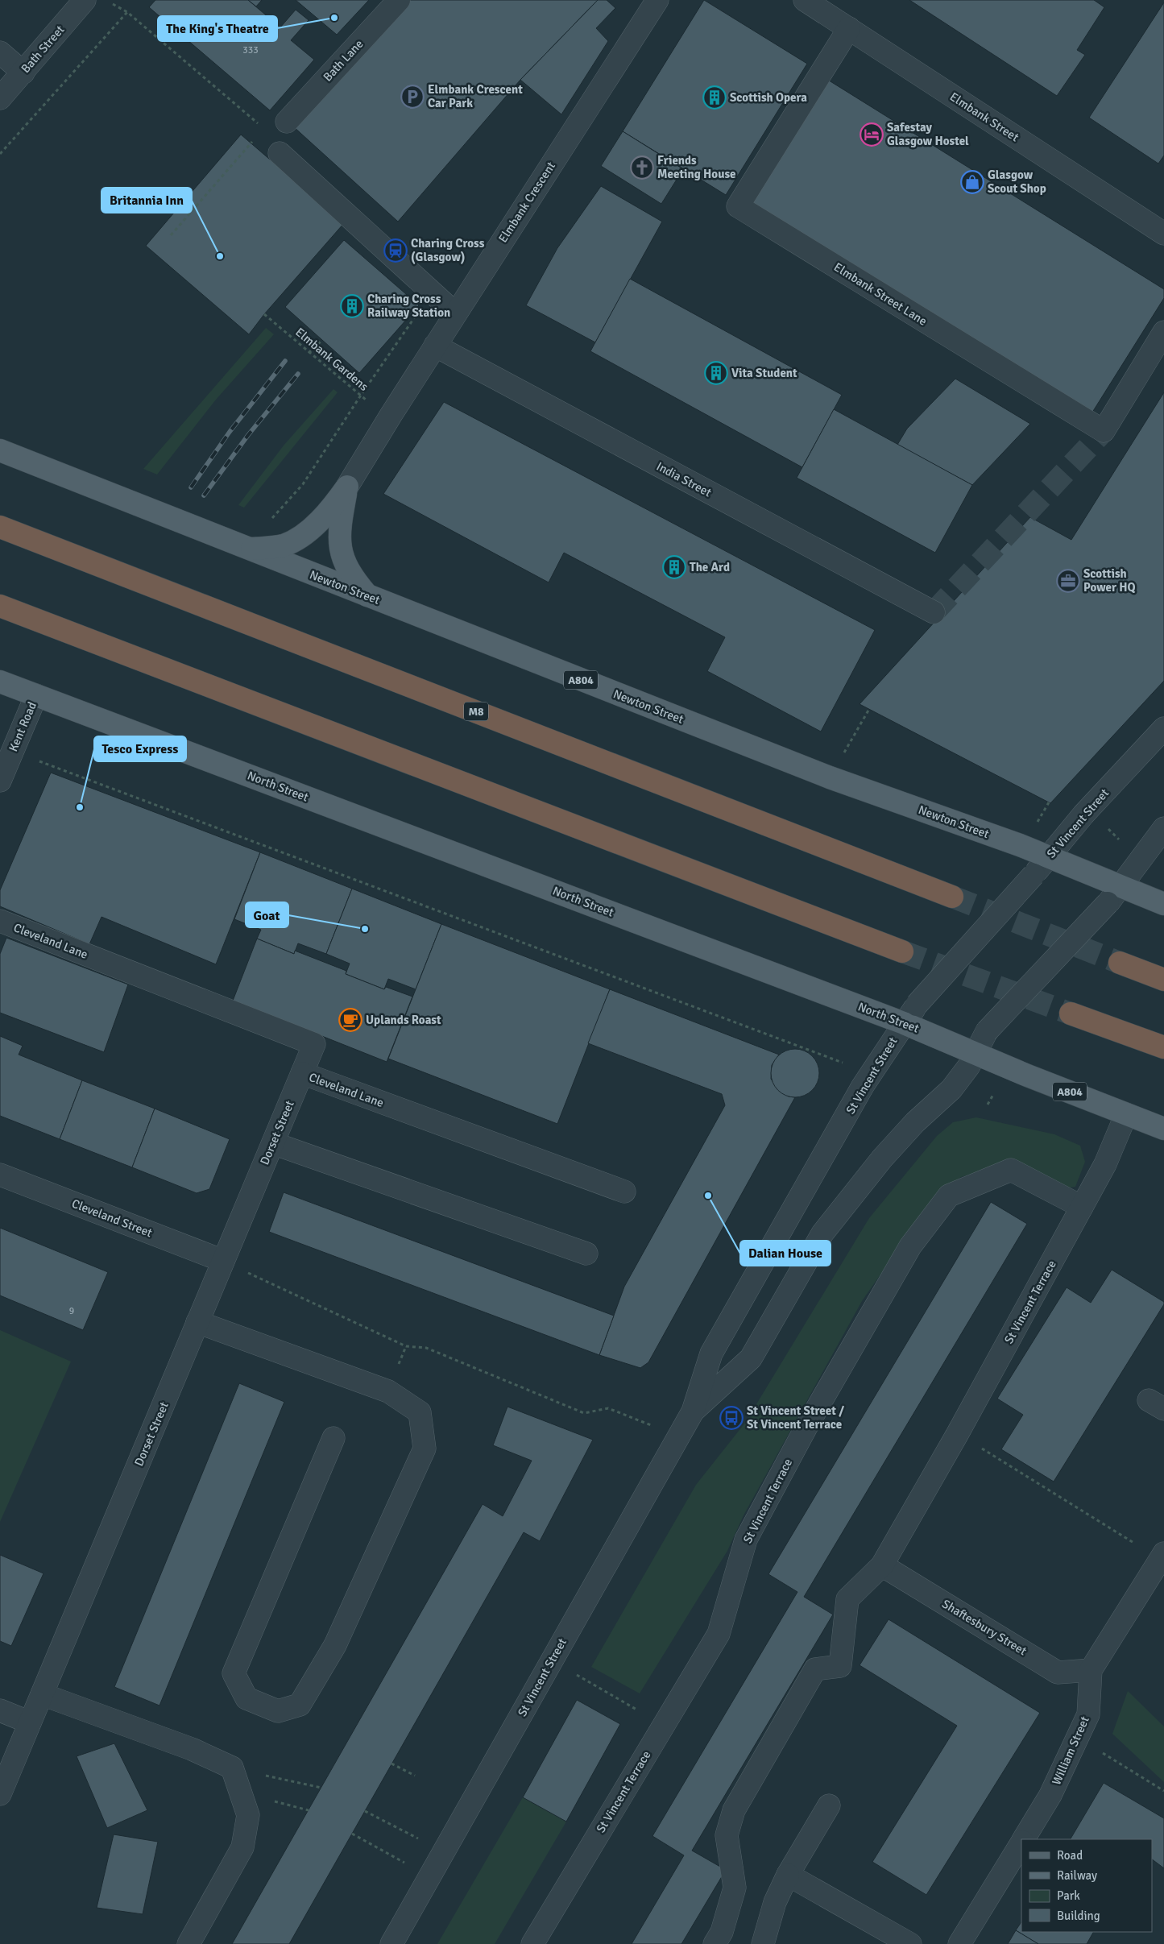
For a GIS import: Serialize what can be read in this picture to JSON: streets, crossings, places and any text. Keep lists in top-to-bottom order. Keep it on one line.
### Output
{"streets":{"highway":["M8"],"main road":["Newton Street","A804","North Street"],"street":["Bath Street","Bath Lane","Elmbank Street","Elmbank Crescent","Elmbank Street Lane","India Street","Kent Road","St Vincent Street","Cleveland Lane","Dorset Street","Cleveland Street","St Vincent Terrace","Shaftesbury Street","William Street"],"path":["Elmbank Gardens"]},"crossings":[["Elmbank Street","Elmbank Street Lane"],["Elmbank Crescent","Elmbank Gardens"],["Elmbank Crescent","India Street"],["Newton Street","St Vincent Street"],["Kent Road","North Street"],["North Street","St Vincent Street"],["North Street","St Vincent Terrace"],["Cleveland Lane","Dorset Street"],["Dorset Street","Cleveland Street"],["St Vincent Terrace","Shaftesbury Street"],["Shaftesbury Street","William Street"]],"places":{"other":["The King's Theatre","Britannia Inn","Tesco Express","Goat","Dalian House"],"parking":["Elmbank Crescent Car Park"],"building":["Scottish Opera","Charing Cross Railway Station","Vita Student","The Ard"],"hotel":["Safestay Glasgow Hostel"],"church":["Friends Meeting House"],"shop":["Glasgow Scout Shop"],"station":["Charing Cross (Glasgow)"],"office":["Scottish Power HQ"],"cafe":["Uplands Roast"],"bus stop":["St Vincent Street / St Vincent Terrace"]},"house_numbers":["333","9"],"legend":["Road","Railway","Park","Building"]}
